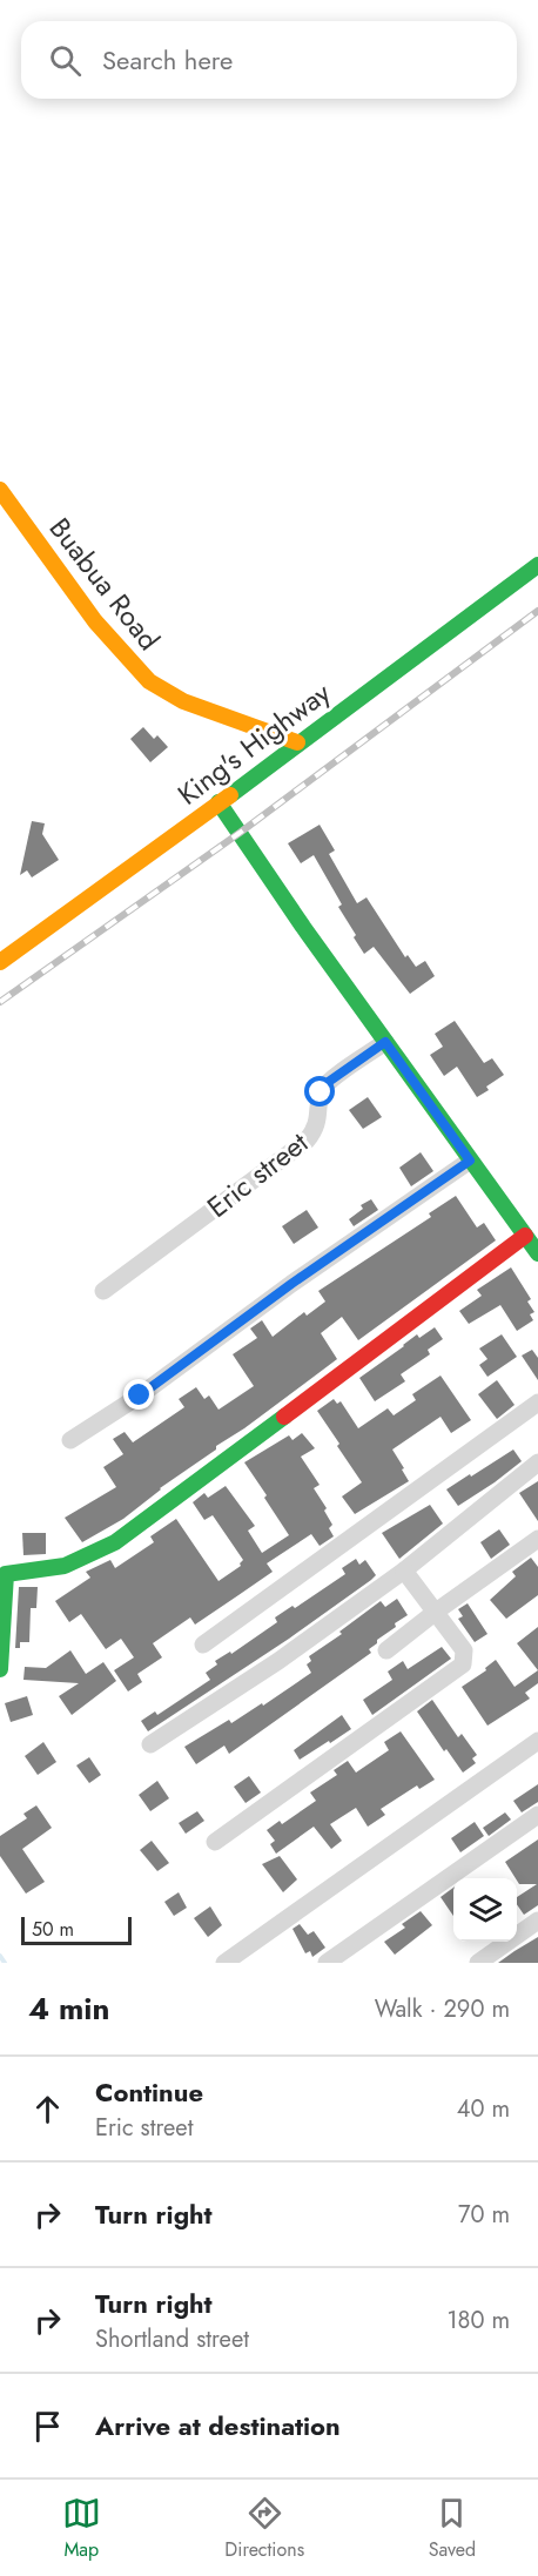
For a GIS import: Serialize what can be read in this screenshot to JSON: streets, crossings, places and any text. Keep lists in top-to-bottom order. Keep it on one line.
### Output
{"streets":{"main road":["Buabua Road","King's Highway"],"street":["Eric street"]},"crossings":[["Buabua Road","King's Highway"]],"scale_bar":"50 m","page":{"search":"Search here","scale":"50 m","heading":["4 min","Walk · 290 m"],"list":[["Continue","Eric street","40 m"],["Turn right","70 m"],["Turn right","Shortland street","180 m"],"Arrive at destination"],"nav":["Map","Directions","Saved"]}}
